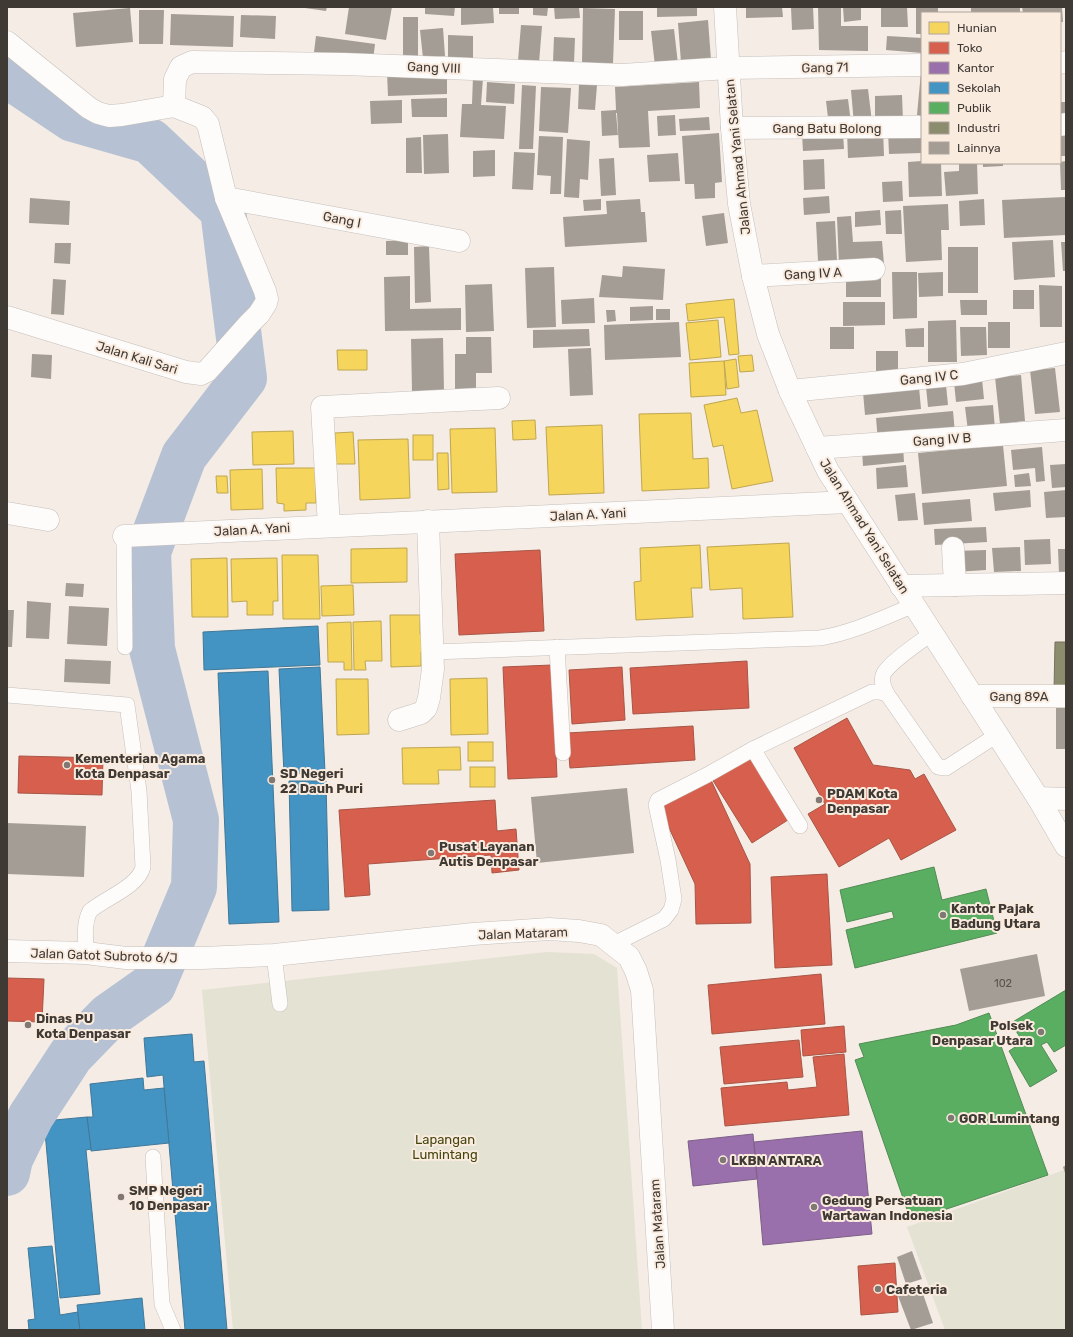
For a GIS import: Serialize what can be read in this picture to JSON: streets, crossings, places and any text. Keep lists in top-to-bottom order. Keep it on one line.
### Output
{"streets":{"street":["Gang VIII","Gang 71","Gang Batu Bolong","Jalan Ahmad Yani Selatan","Gang I","Gang IV A","Jalan Kali Sari","Gang IV C","Gang IV B","Jalan A. Yani","Gang 89A","Jalan Mataram","Jalan Gatot Subroto 6/J"]},"crossings":[["Gang VIII","Gang 71"],["Gang VIII","Jalan Ahmad Yani Selatan"],["Gang 71","Jalan Ahmad Yani Selatan"],["Gang Batu Bolong","Jalan Ahmad Yani Selatan"],["Jalan Ahmad Yani Selatan","Gang IV A"],["Jalan Ahmad Yani Selatan","Gang IV C"],["Jalan Ahmad Yani Selatan","Gang IV B"],["Jalan Ahmad Yani Selatan","Jalan A. Yani"],["Jalan Ahmad Yani Selatan","Gang 89A"],["Gang I","Jalan Kali Sari"],["Jalan Mataram","Jalan Gatot Subroto 6/J"]],"parks":["Lapangan Lumintang"],"places":["Kementerian Agama Kota Denpasar","SD Negeri 22 Dauh Puri","PDAM Kota Denpasar","Pusat Layanan Autis Denpasar","Kantor Pajak Badung Utara","Dinas PU Kota Denpasar","Polsek Denpasar Utara","GOR Lumintang","LKBN ANTARA","SMP Negeri 10 Denpasar","Gedung Persatuan Wartawan Indonesia","Cafeteria"],"house_numbers":["102"],"legend":["Hunian","Toko","Kantor","Sekolah","Publik","Industri","Lainnya"]}
